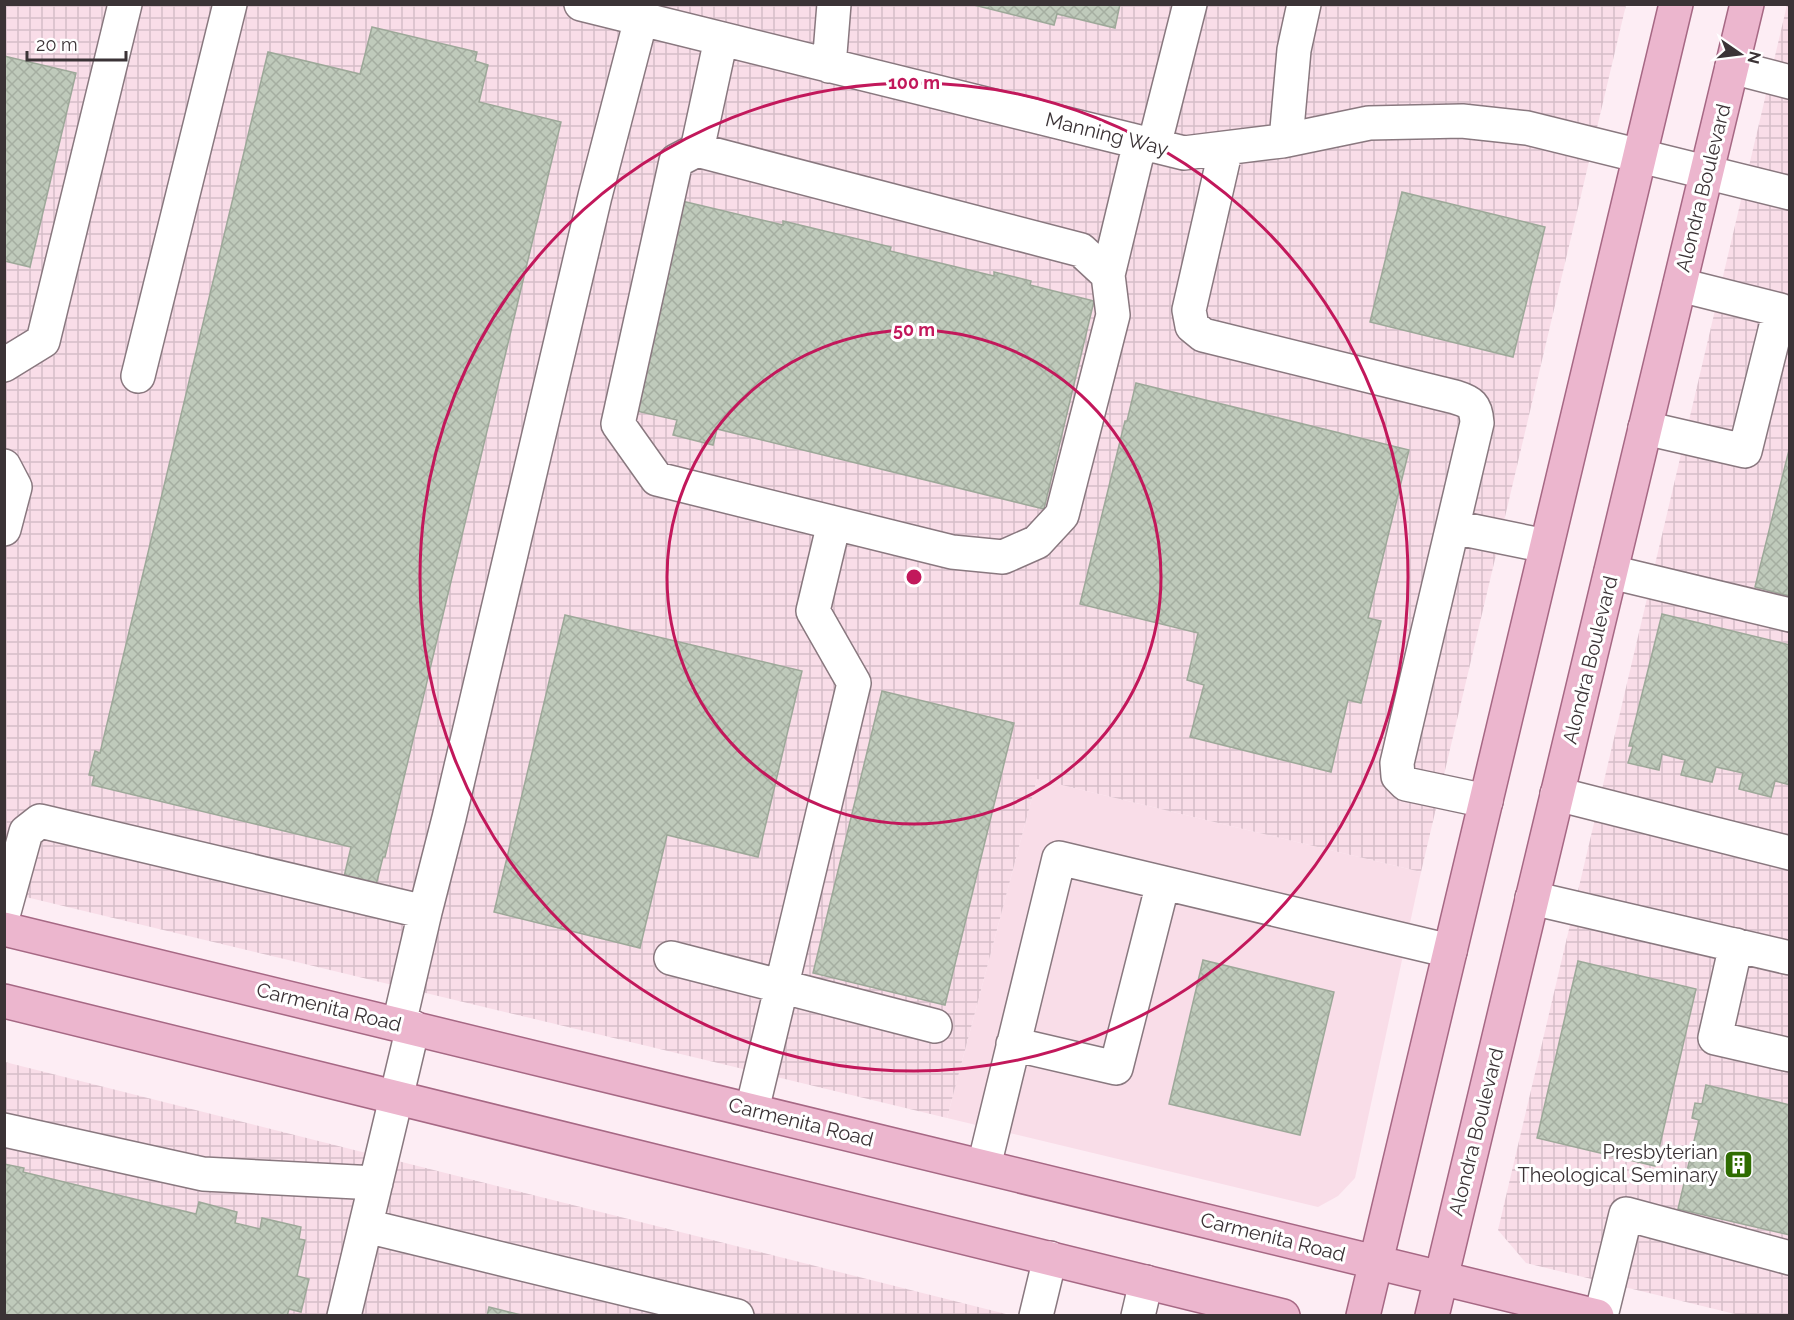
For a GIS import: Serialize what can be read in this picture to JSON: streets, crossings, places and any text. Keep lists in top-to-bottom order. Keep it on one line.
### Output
{"streets":{"main road":["Alondra Boulevard","Carmenita Road"],"street":["Manning Way"]},"crossings":[["Manning Way","Alondra Boulevard"],["Alondra Boulevard","Carmenita Road"]],"places":{"building":["Presbyterian Theological Seminary"]},"scale_bar":"20 m","north":"right","rings":["100 m","50 m"]}
